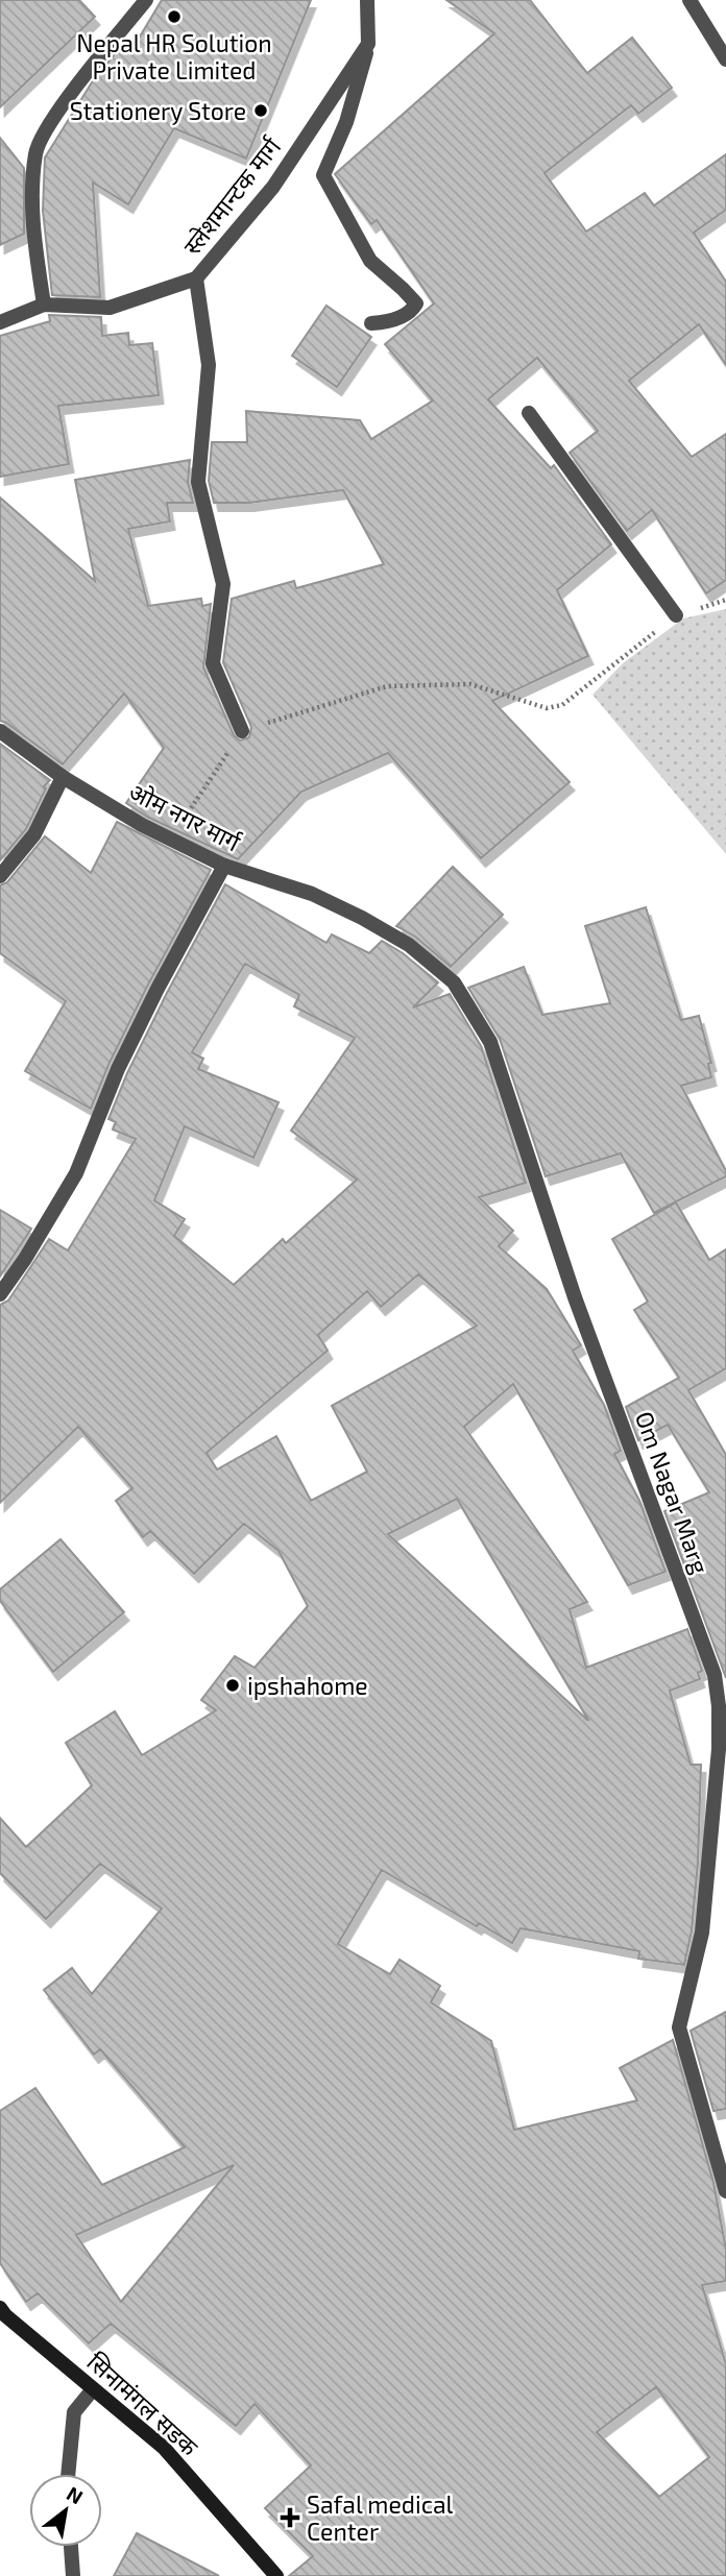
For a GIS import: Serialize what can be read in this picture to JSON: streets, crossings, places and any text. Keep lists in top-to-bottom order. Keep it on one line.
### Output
{"streets":{"main road":["सिनामंगल सडक"],"street":["स्लेशमान्टक मार्ग","ओम नगर मार्ग","Om Nagar Marg"]},"crossings":[["ओम नगर मार्ग","Om Nagar Marg"]],"places":{"other":["Nepal HR Solution Private Limited","Stationery Store","ipshahome"],"health":["Safal medical Center"]},"north":"top right"}
